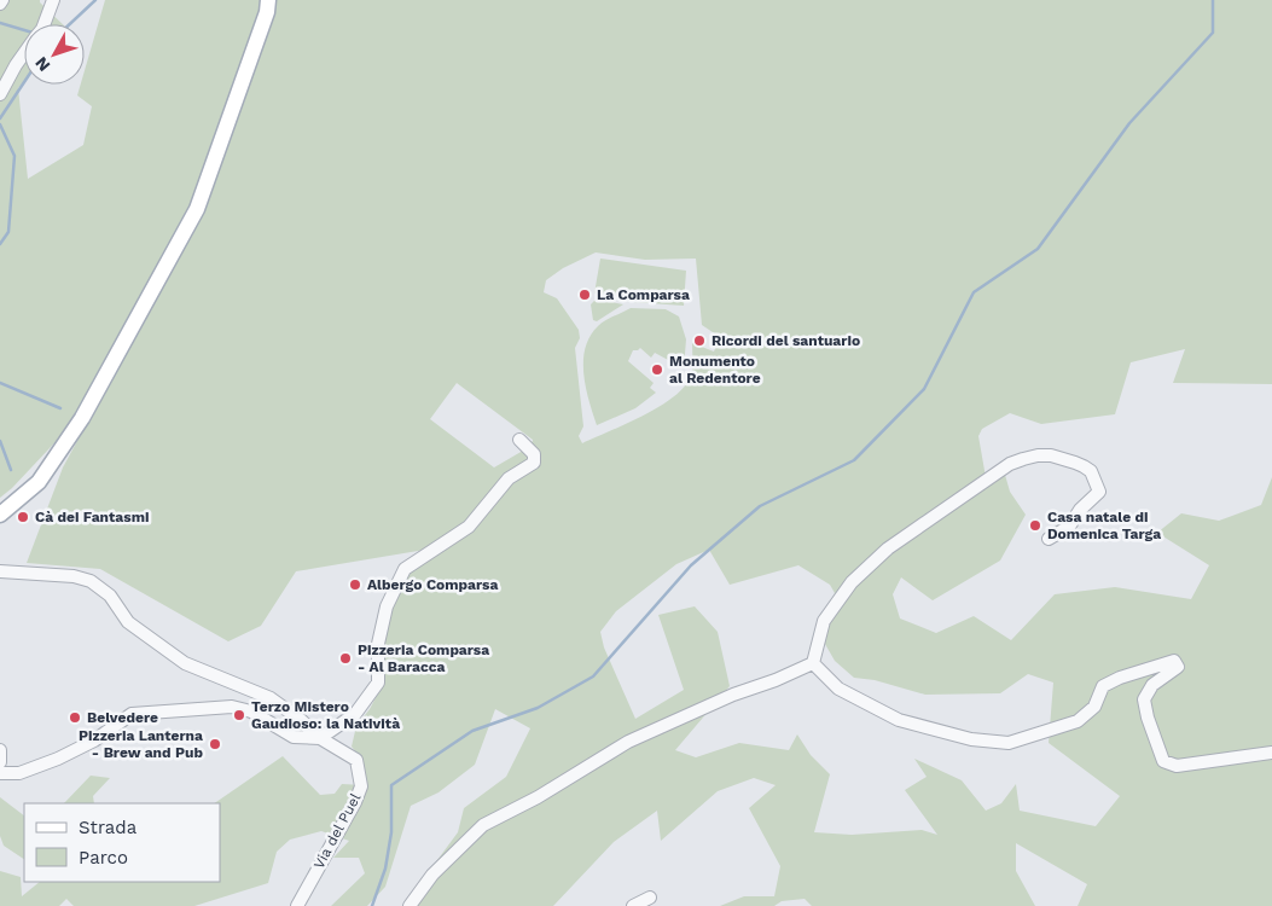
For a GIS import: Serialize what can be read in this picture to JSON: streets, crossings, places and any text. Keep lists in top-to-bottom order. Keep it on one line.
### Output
{"streets":{"street":["Via del Puel"]},"places":["La Comparsa","Ricordi del santuario","Monumento al Redentore","Cà dei Fantasmi","Casa natale di Domenica Targa","Albergo Comparsa","Pizzeria Comparsa - Al Baracca","Terzo Mistero Gaudioso: la Natività","Belvedere","Pizzeria Lanterna - Brew and Pub"],"legend":["Strada","Parco"],"north":"bottom left"}
